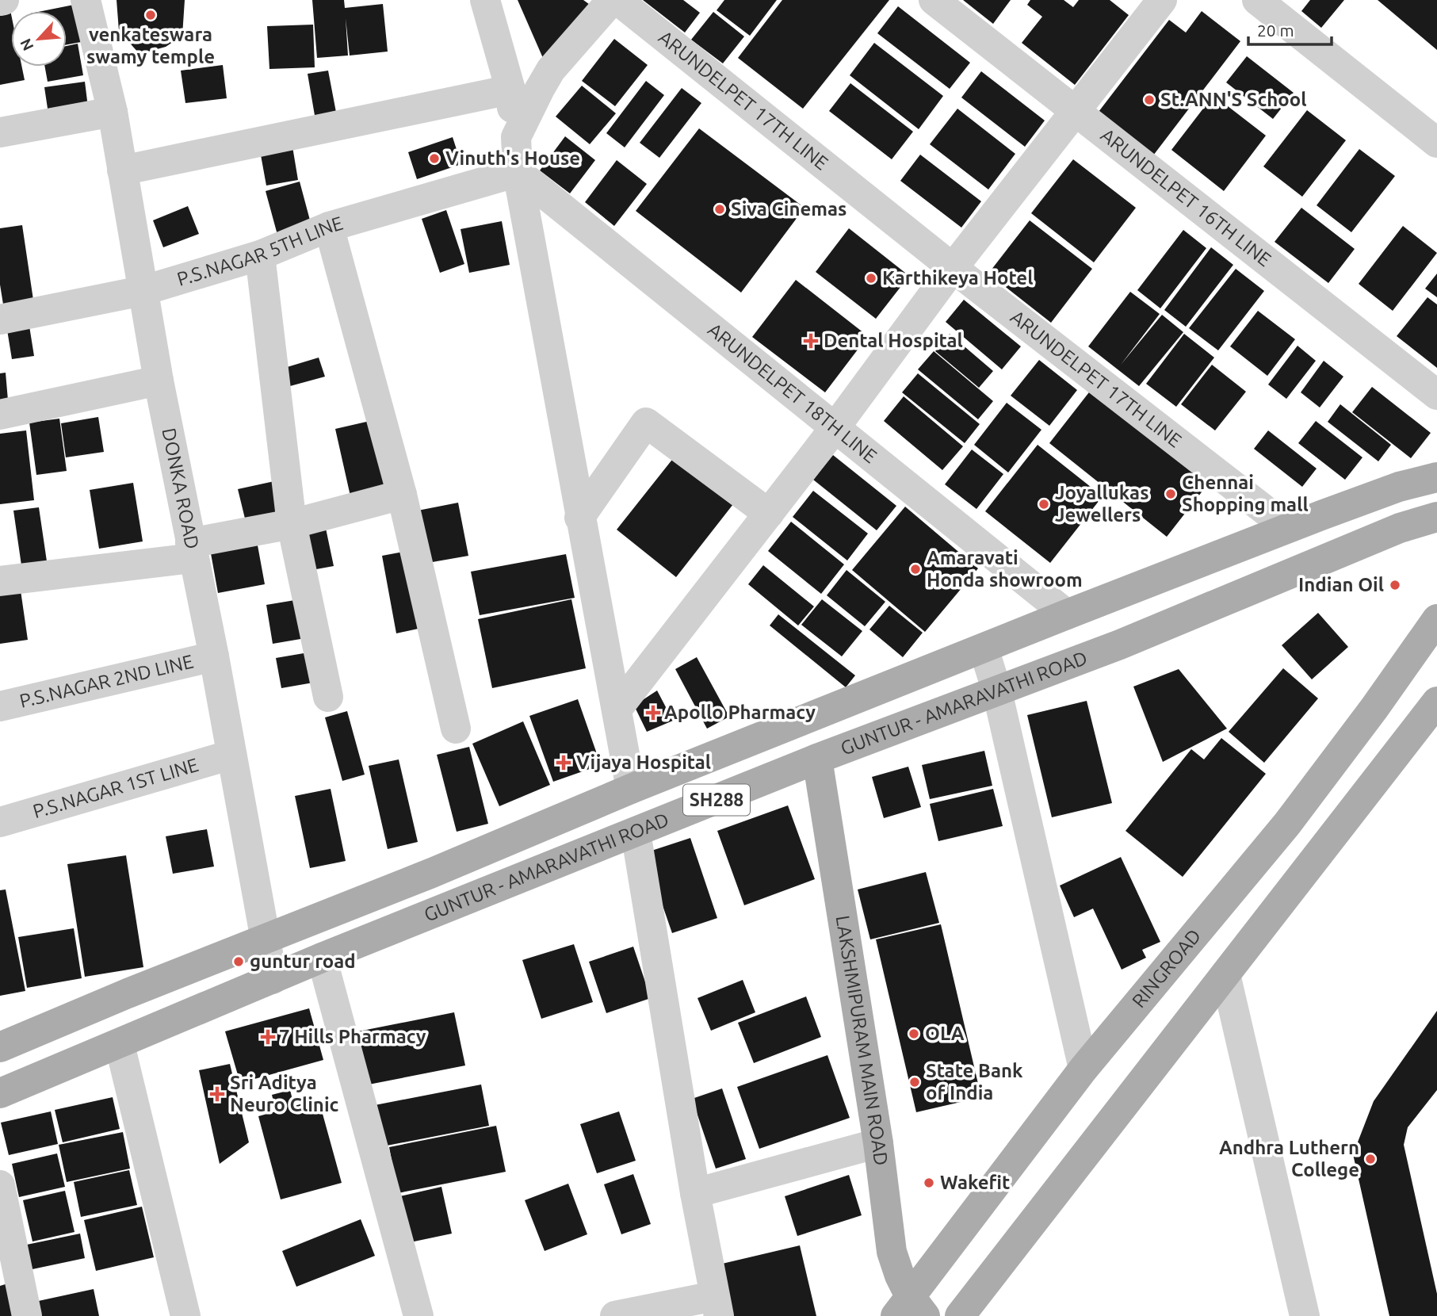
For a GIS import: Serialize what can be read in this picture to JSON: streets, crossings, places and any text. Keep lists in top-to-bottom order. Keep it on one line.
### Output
{"streets":{"main road":["GUNTUR - AMARAVATHI ROAD","SH288","RINGROAD","LAKSHMIPURAM MAIN ROAD"],"street":["ARUNDELPET 17TH LINE","ARUNDELPET 16TH LINE","P.S.NAGAR 5TH LINE","ARUNDELPET 18TH LINE","DONKA ROAD","P.S.NAGAR 2ND LINE","P.S.NAGAR 1ST LINE"]},"crossings":[["ARUNDELPET 17TH LINE","GUNTUR - AMARAVATHI ROAD"],["P.S.NAGAR 5TH LINE","ARUNDELPET 18TH LINE"],["P.S.NAGAR 5TH LINE","DONKA ROAD"],["ARUNDELPET 18TH LINE","GUNTUR - AMARAVATHI ROAD"],["DONKA ROAD","P.S.NAGAR 2ND LINE"],["DONKA ROAD","GUNTUR - AMARAVATHI ROAD"],["DONKA ROAD","P.S.NAGAR 1ST LINE"],["GUNTUR - AMARAVATHI ROAD","LAKSHMIPURAM MAIN ROAD"],["RINGROAD","LAKSHMIPURAM MAIN ROAD"]],"places":{"other":["venkateswara swamy temple","St.ANN'S School","Vinuth's House","Siva Cinemas","Karthikeya Hotel","Chennai Shopping mall","Joyallukas Jewellers","Amaravati Honda showroom","Indian Oil","guntur road","OLA","State Bank of India","Andhra Luthern College","Wakefit"],"health":["Dental Hospital","Apollo Pharmacy","Vijaya Hospital","7 Hills Pharmacy","Sri Aditya Neuro Clinic"]},"scale_bar":"20 m","north":"bottom left"}
